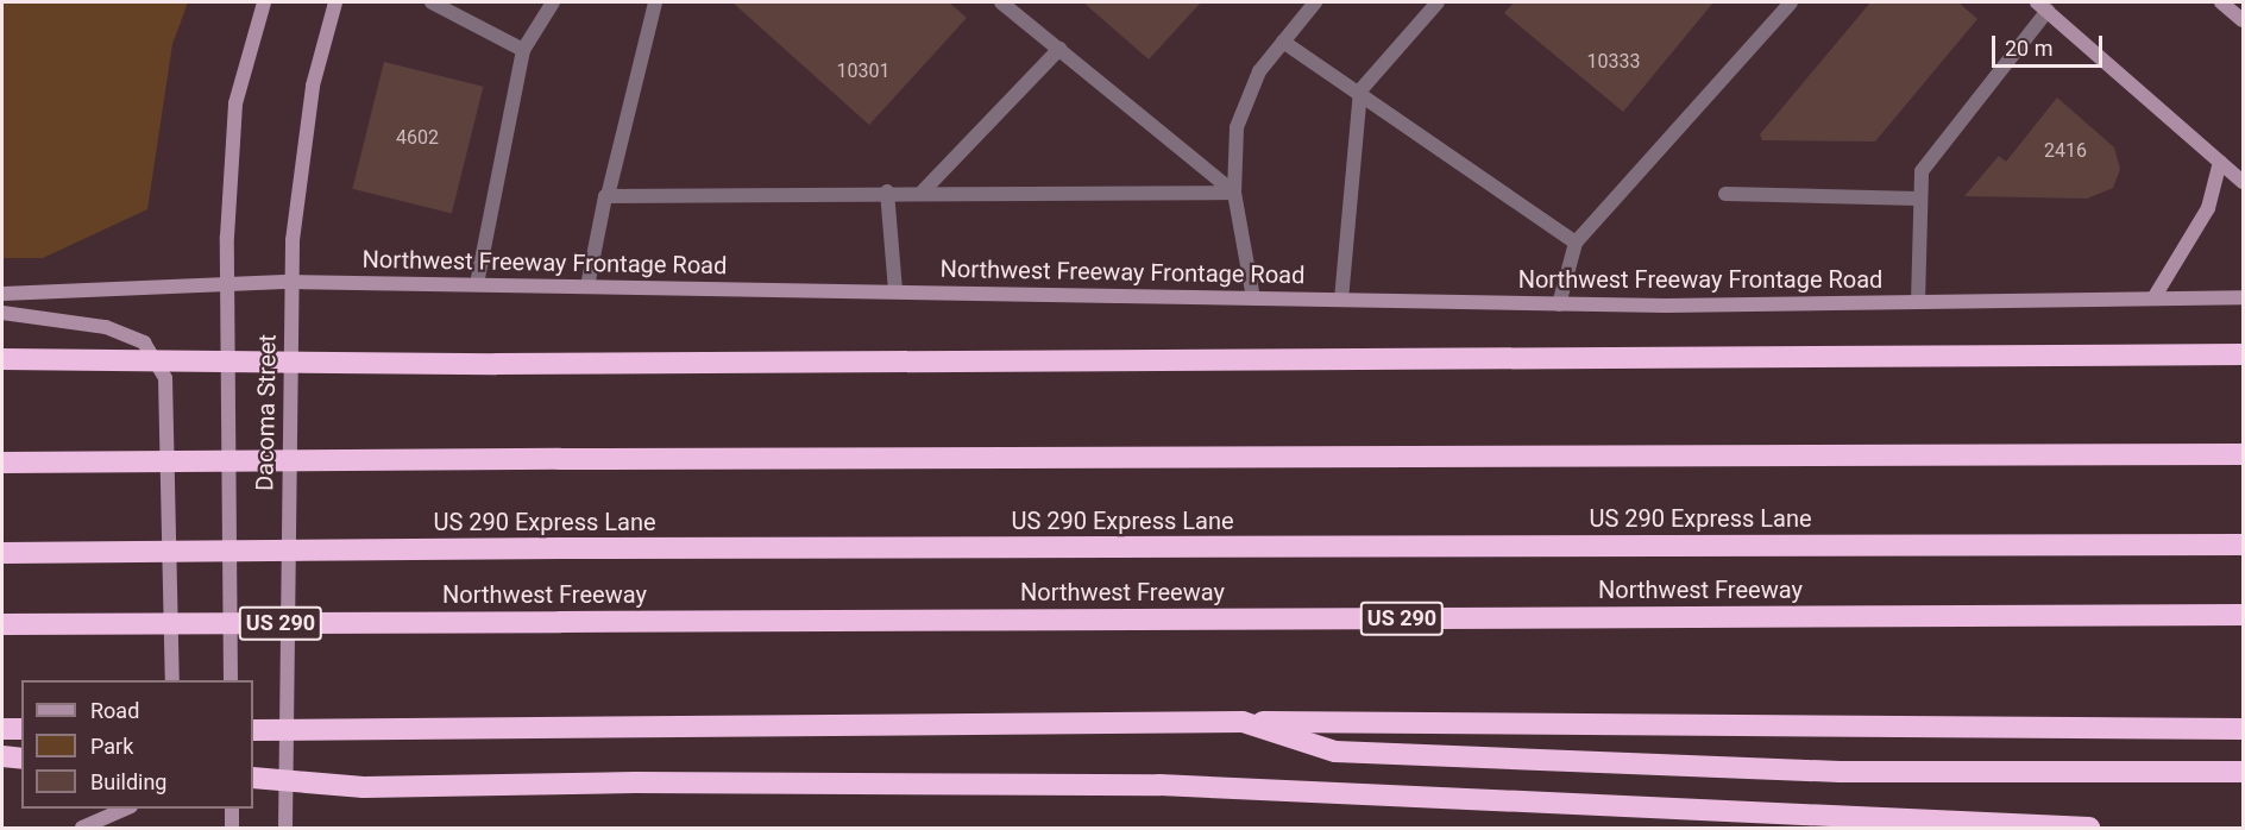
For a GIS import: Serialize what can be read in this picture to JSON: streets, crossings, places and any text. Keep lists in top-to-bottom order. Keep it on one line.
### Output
{"streets":{"highway":["US 290 Express Lane","Northwest Freeway","US 290"],"main road":["Northwest Freeway Frontage Road","Dacoma Street"]},"crossings":[["Northwest Freeway Frontage Road","Dacoma Street"]],"house_numbers":["10333","10301","4602","2416"],"legend":["Road","Park","Building"],"scale_bar":"20 m"}
